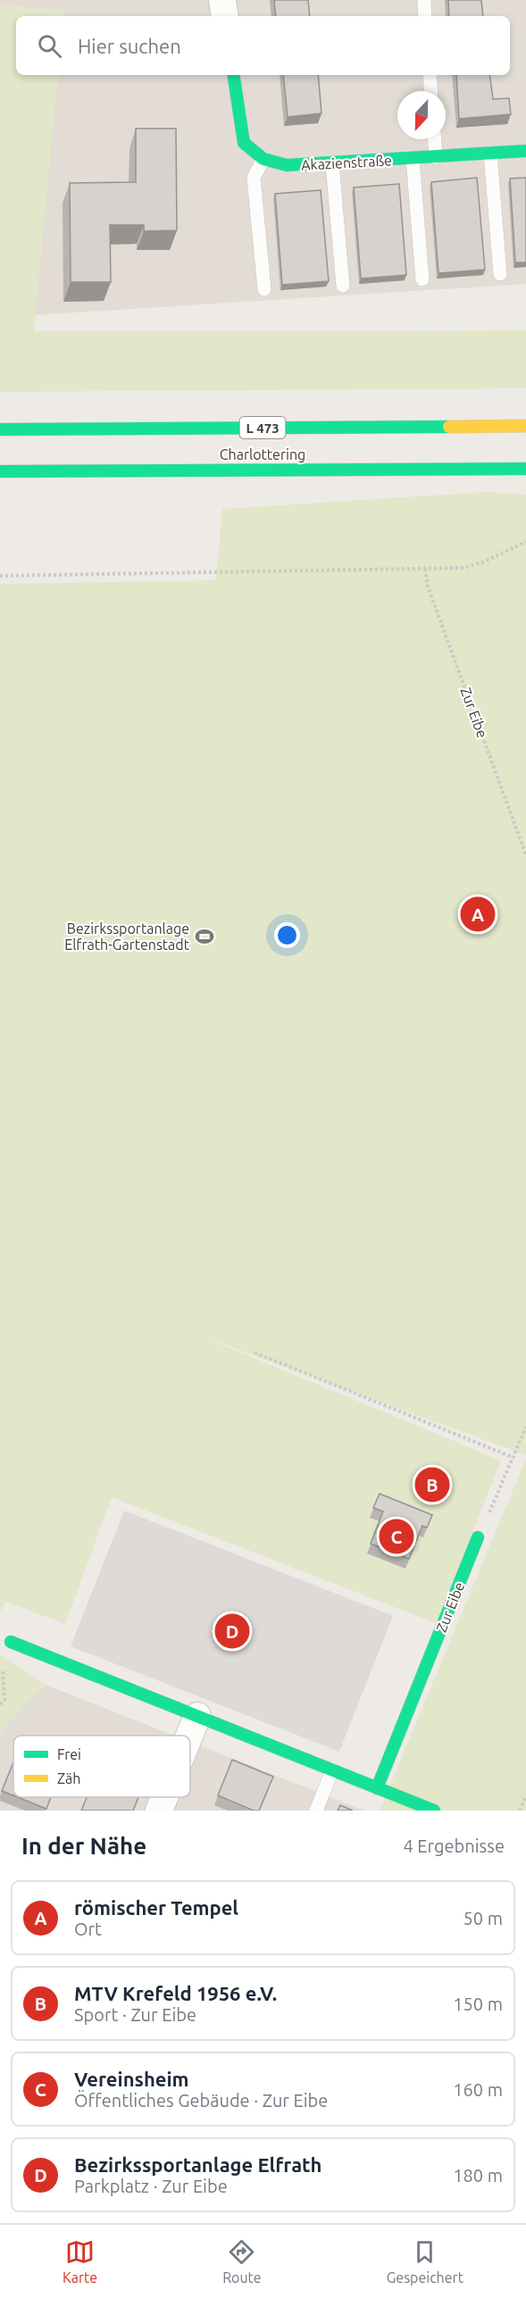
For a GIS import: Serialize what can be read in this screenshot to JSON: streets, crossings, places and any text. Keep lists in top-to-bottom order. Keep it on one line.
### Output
{"streets":{"main road":["Akazienstraße","L 473","Charlottering","Zur Eibe"]},"places":{"sports":["Bezirkssportanlage Elfrath-Gartenstadt"]},"legend":["Frei","Zäh"],"north":"bottom","page":{"search":"Hier suchen","pins":["A","B","C","D"],"heading":["In der Nähe","4 Ergebnisse"],"list":[{"mark":"A","name":"römischer Tempel","note":"Ort","value":"50 m"},{"mark":"B","name":"MTV Krefeld 1956 e.V.","note":"Sport · Zur Eibe","value":"150 m"},{"mark":"C","name":"Vereinsheim","note":"Öffentliches Gebäude · Zur Eibe","value":"160 m"},{"mark":"D","name":"Bezirkssportanlage Elfrath","note":"Parkplatz · Zur Eibe","value":"180 m"}],"nav":["Karte","Route","Gespeichert"]}}
